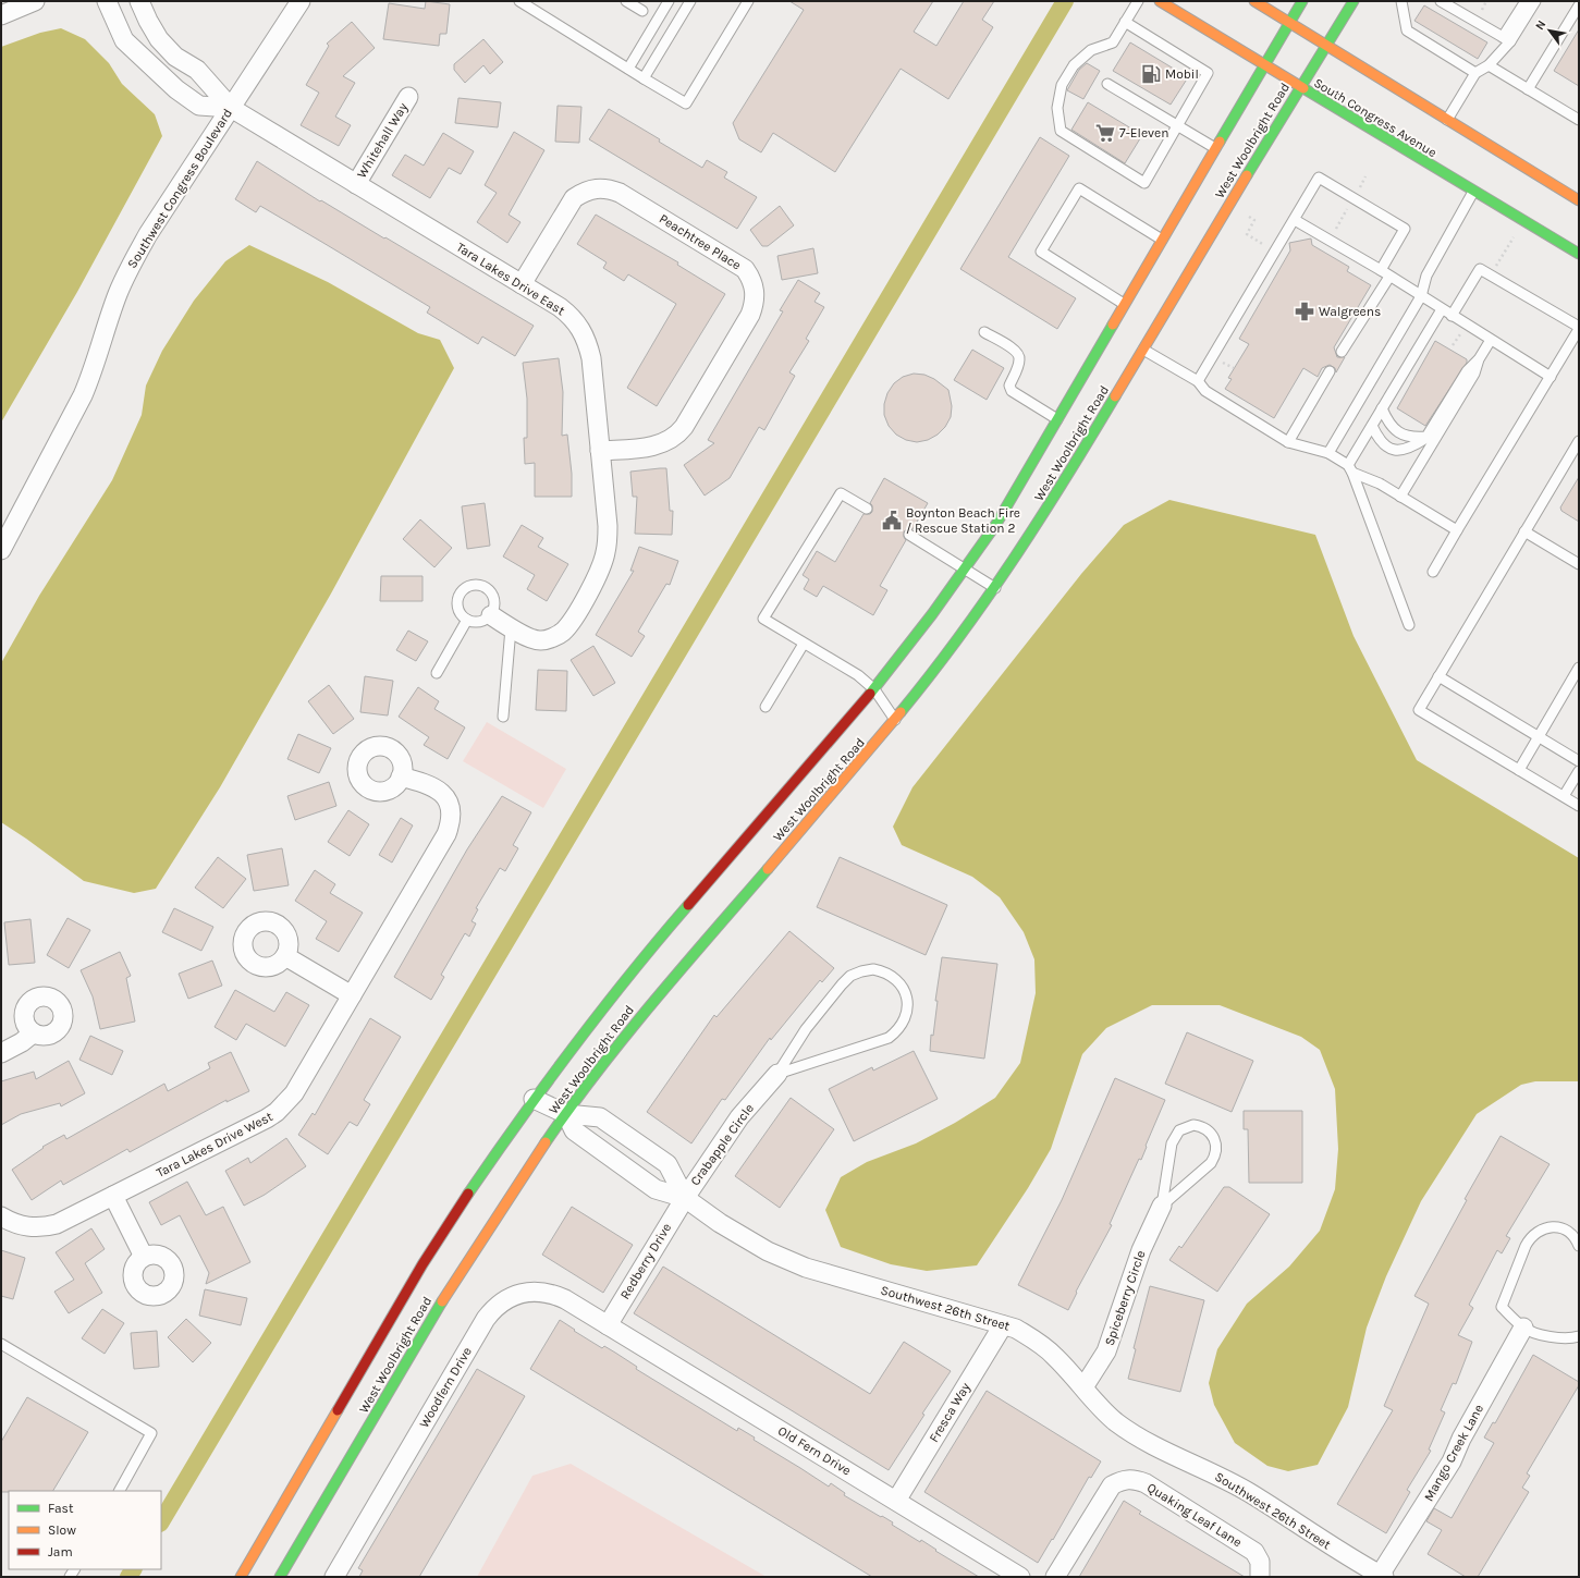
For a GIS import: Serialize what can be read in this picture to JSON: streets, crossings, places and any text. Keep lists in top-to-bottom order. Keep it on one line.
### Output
{"streets":{"main road":["South Congress Avenue","West Woolbright Road"],"street":["Whitehall Way","Southwest Congress Boulevard","Peachtree Place","Tara Lakes Drive East","Tara Lakes Drive West","Crabapple Circle","Redberry Drive","Spiceberry Circle","Southwest 26th Street","Woodfern Drive","Fresca Way","Old Fern Drive","Mango Creek Lane","Quaking Leaf Lane"]},"crossings":[["South Congress Avenue","West Woolbright Road"],["Whitehall Way","Tara Lakes Drive East"],["West Woolbright Road","Southwest 26th Street"],["Southwest Congress Boulevard","Tara Lakes Drive East"],["Peachtree Place","Tara Lakes Drive East"],["Crabapple Circle","Redberry Drive"],["Crabapple Circle","Southwest 26th Street"],["Redberry Drive","Southwest 26th Street"],["Redberry Drive","Woodfern Drive"],["Redberry Drive","Old Fern Drive"],["Spiceberry Circle","Southwest 26th Street"],["Southwest 26th Street","Fresca Way"],["Southwest 26th Street","Mango Creek Lane"],["Woodfern Drive","Old Fern Drive"],["Fresca Way","Old Fern Drive"]],"places":{"fuel station":["Mobil"],"supermarket":["7-Eleven"],"pharmacy":["Walgreens"],"public building":["Boynton Beach Fire / Rescue Station 2"]},"legend":["Fast","Slow","Jam"],"north":"top left"}
